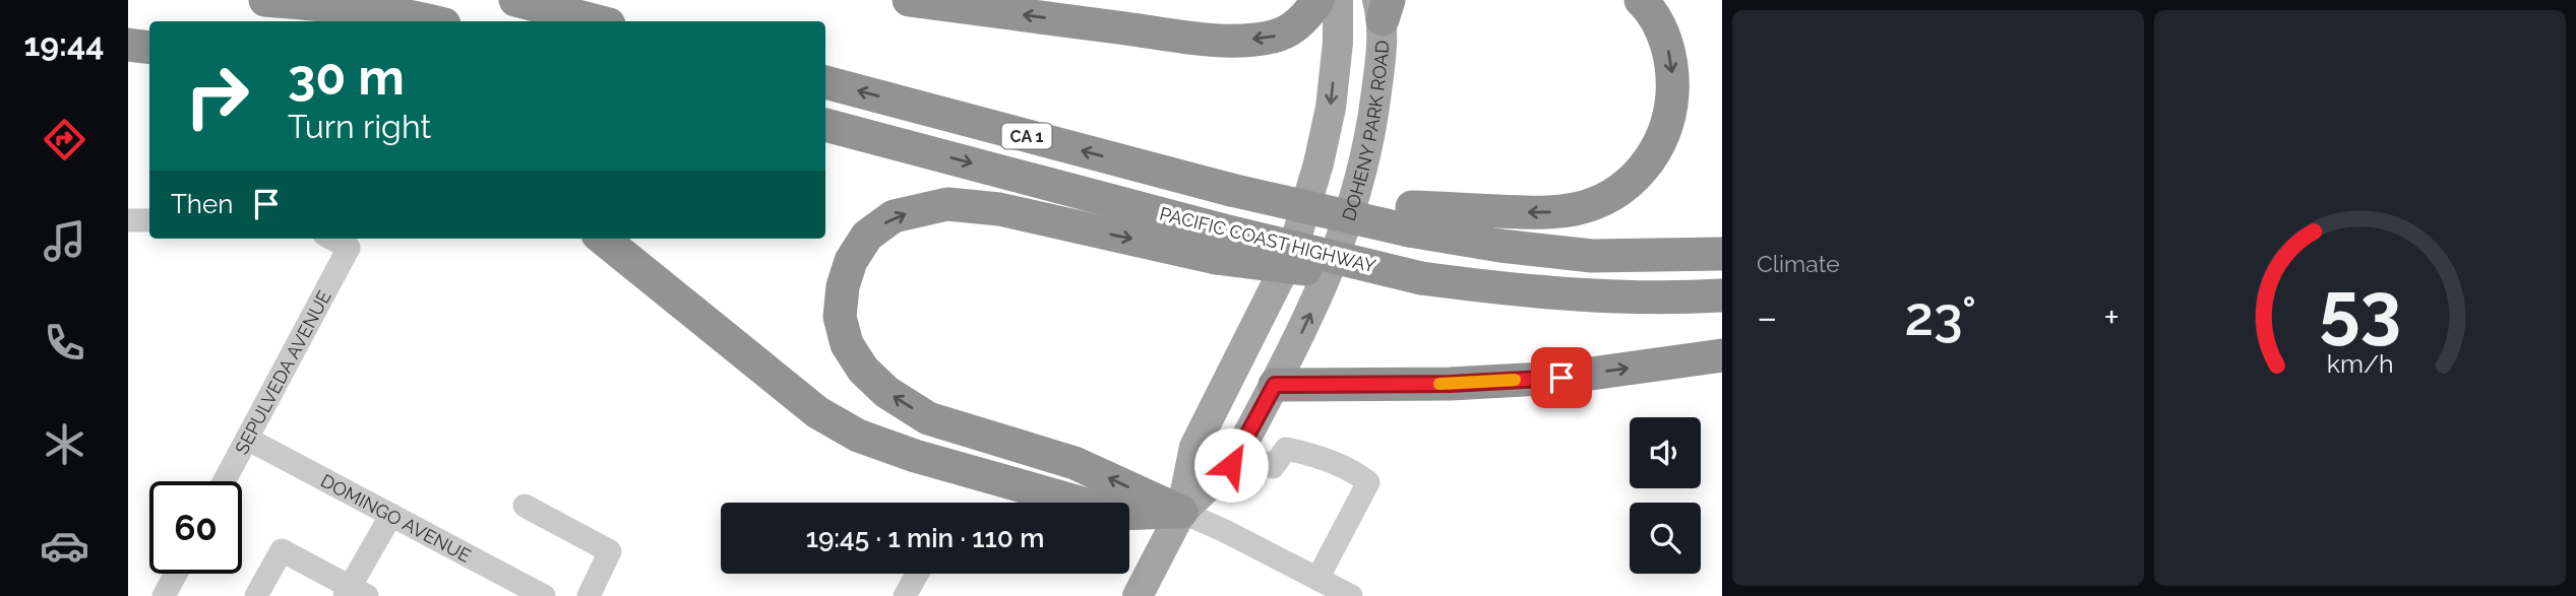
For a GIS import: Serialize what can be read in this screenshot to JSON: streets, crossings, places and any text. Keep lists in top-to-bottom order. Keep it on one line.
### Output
{"streets":{"highway":["CA 1","PACIFIC COAST HIGHWAY"],"main road":["DOHENY PARK ROAD"],"street":["SEPULVEDA AVENUE","DOMINGO AVENUE"]},"crossings":[["SEPULVEDA AVENUE","DOMINGO AVENUE"]],"page":{"tabs":"19:44","tile":"Climate","turn":["30 m","Turn right"],"then":"Then","heat":["−","23°","+"],"limit":"60","trip":"19:45 · 1 min · 110 m","gauge":["53","km/h"]}}
